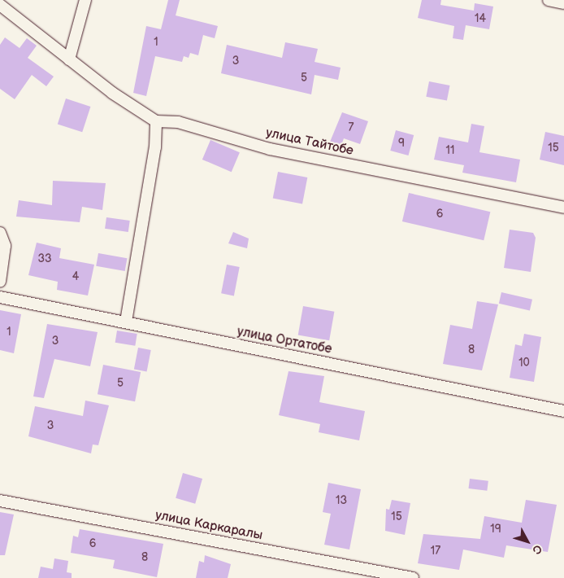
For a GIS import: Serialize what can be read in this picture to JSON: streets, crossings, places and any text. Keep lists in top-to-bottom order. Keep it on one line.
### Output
{"streets":{"street":["улица Тайтобе","улица Ортатобе","улица Каркаралы"]},"house_numbers":["14","1","3","5","7","9","15","11","6","33","4","1","3","8","10","5","3","13","15","19","6","17","8"],"north":"bottom right"}
